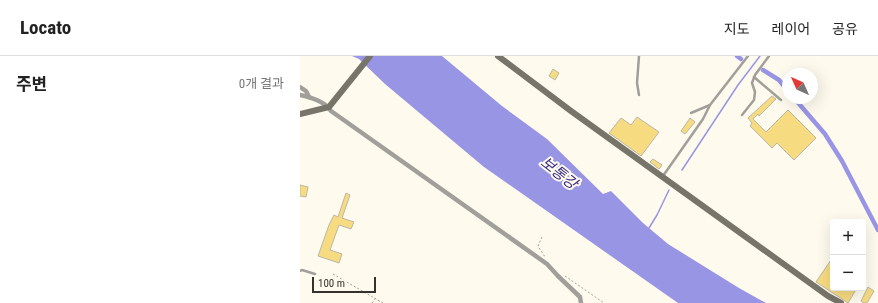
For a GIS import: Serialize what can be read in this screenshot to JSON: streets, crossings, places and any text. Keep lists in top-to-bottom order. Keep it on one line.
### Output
{"water":["보통강"],"scale_bar":"100 m","north":"top left","page":{"header":"Locato","nav":["지도","레이어","공유"],"heading":["주변","0개 결과"],"map_buttons":["+","−"],"scale":"100 m"}}
